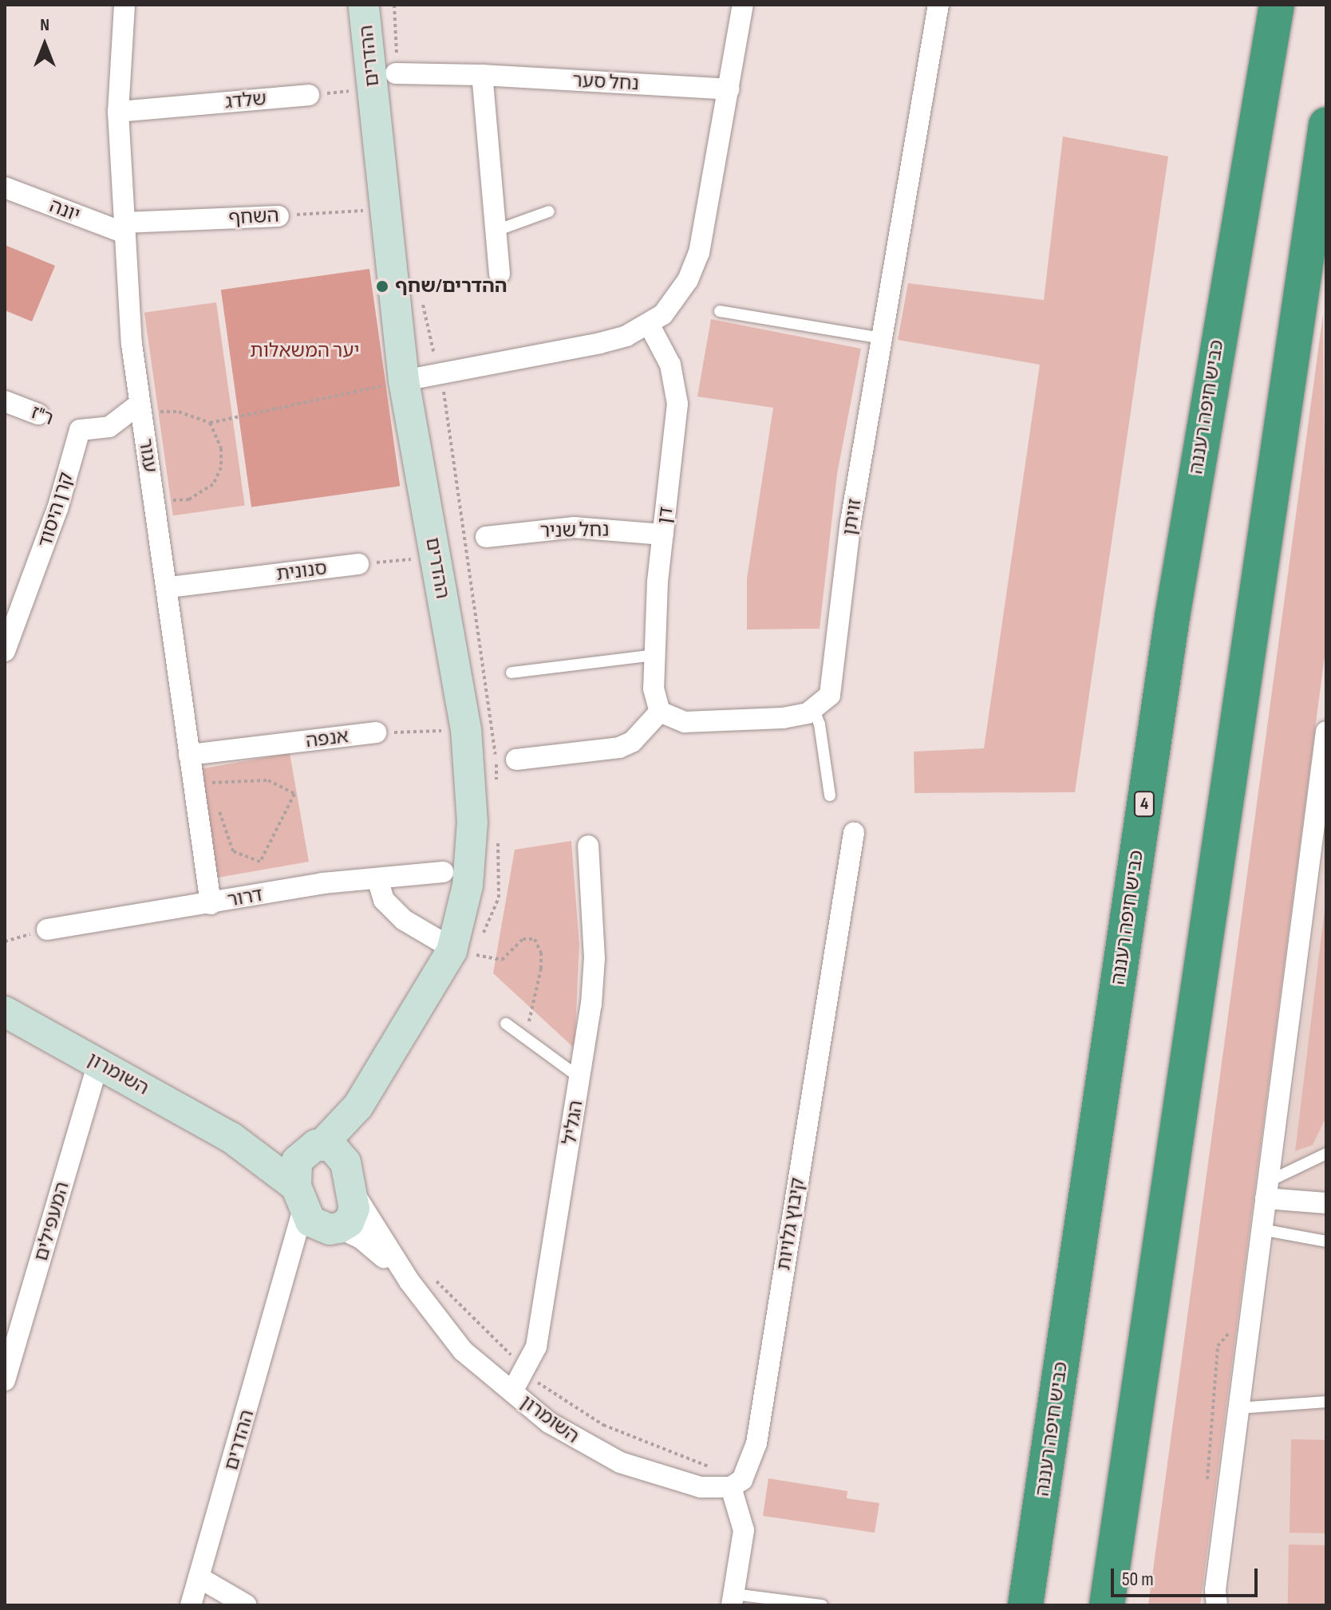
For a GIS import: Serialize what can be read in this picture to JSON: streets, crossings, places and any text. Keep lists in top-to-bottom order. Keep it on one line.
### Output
{"streets":{"highway":["כביש חיפה רעננה","4"],"street":["ההדרים","נחל סער","שלדג","יונה","השחף","ר\"ז","עגור","קרן היסוד","דן","זויתן","נחל שניר","סנונית","אנפה","דרור","השומרון","הגליל","המעפילים","קיבוץ גלויות"]},"crossings":[["ההדרים","נחל סער"],["ההדרים","השחף"],["ההדרים","אנפה"],["ההדרים","השומרון"],["שלדג","עגור"],["יונה","השחף"],["יונה","עגור"],["השחף","עגור"],["עגור","קרן היסוד"],["עגור","סנונית"],["עגור","אנפה"],["עגור","דרור"],["דן","נחל שניר"],["השומרון","הגליל"],["השומרון","המעפילים"],["השומרון","קיבוץ גלויות"]],"parks":["יער המשאלות"],"places":["ההדרים/שחף"],"scale_bar":"50 m","north":"top"}
